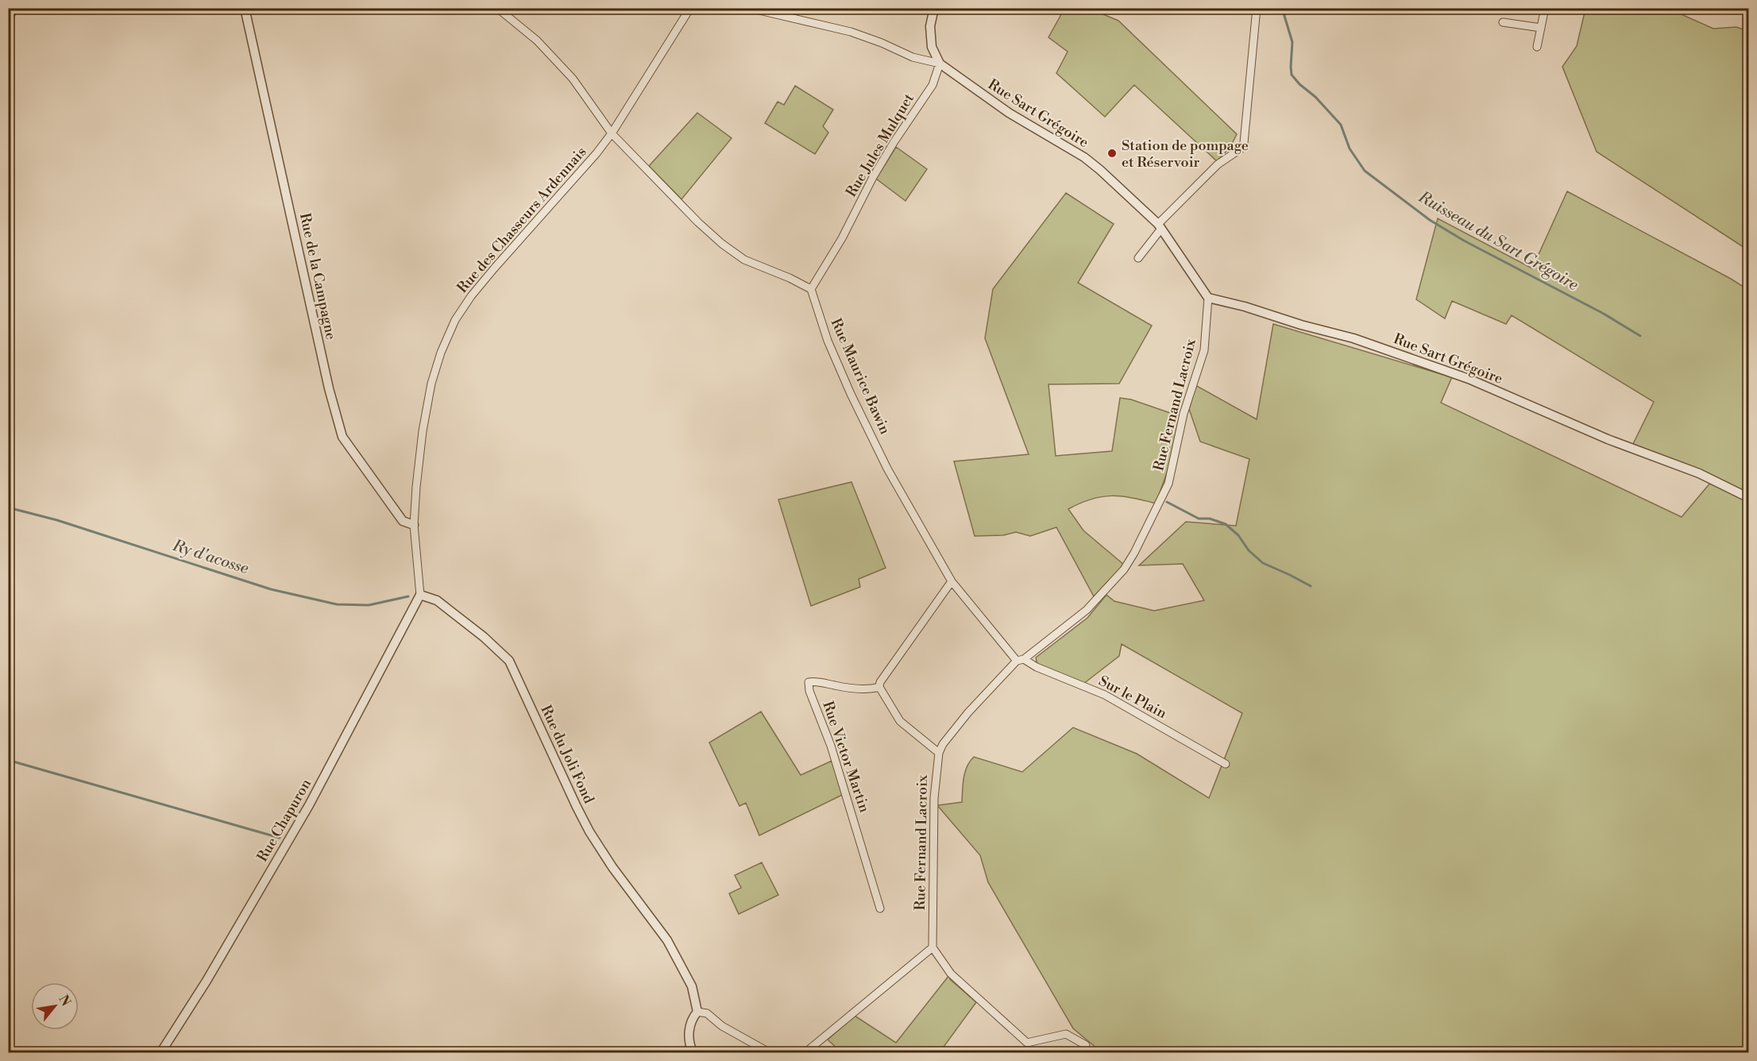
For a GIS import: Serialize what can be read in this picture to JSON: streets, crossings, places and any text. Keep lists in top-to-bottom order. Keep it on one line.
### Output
{"streets":{"street":["Rue Sart Grégoire","Rue Jules Mulquet","Rue des Chasseurs Ardennais","Rue de la Campagne","Rue Maurice Bawin","Rue Fernand Lacroix","Sur le Plain","Rue du Joli Fond","Rue Victor Martin","Rue Chapuron"]},"crossings":[["Rue Sart Grégoire","Rue Jules Mulquet"],["Rue Sart Grégoire","Rue Fernand Lacroix"],["Rue Jules Mulquet","Rue Maurice Bawin"],["Rue des Chasseurs Ardennais","Rue de la Campagne"],["Rue Maurice Bawin","Rue Fernand Lacroix"],["Rue Maurice Bawin","Sur le Plain"],["Rue Fernand Lacroix","Sur le Plain"],["Rue du Joli Fond","Rue Chapuron"]],"water":["Ruisseau du Sart Grégoire","Ry d'acosse"],"places":["Station de pompage et Réservoir"],"north":"top right"}
